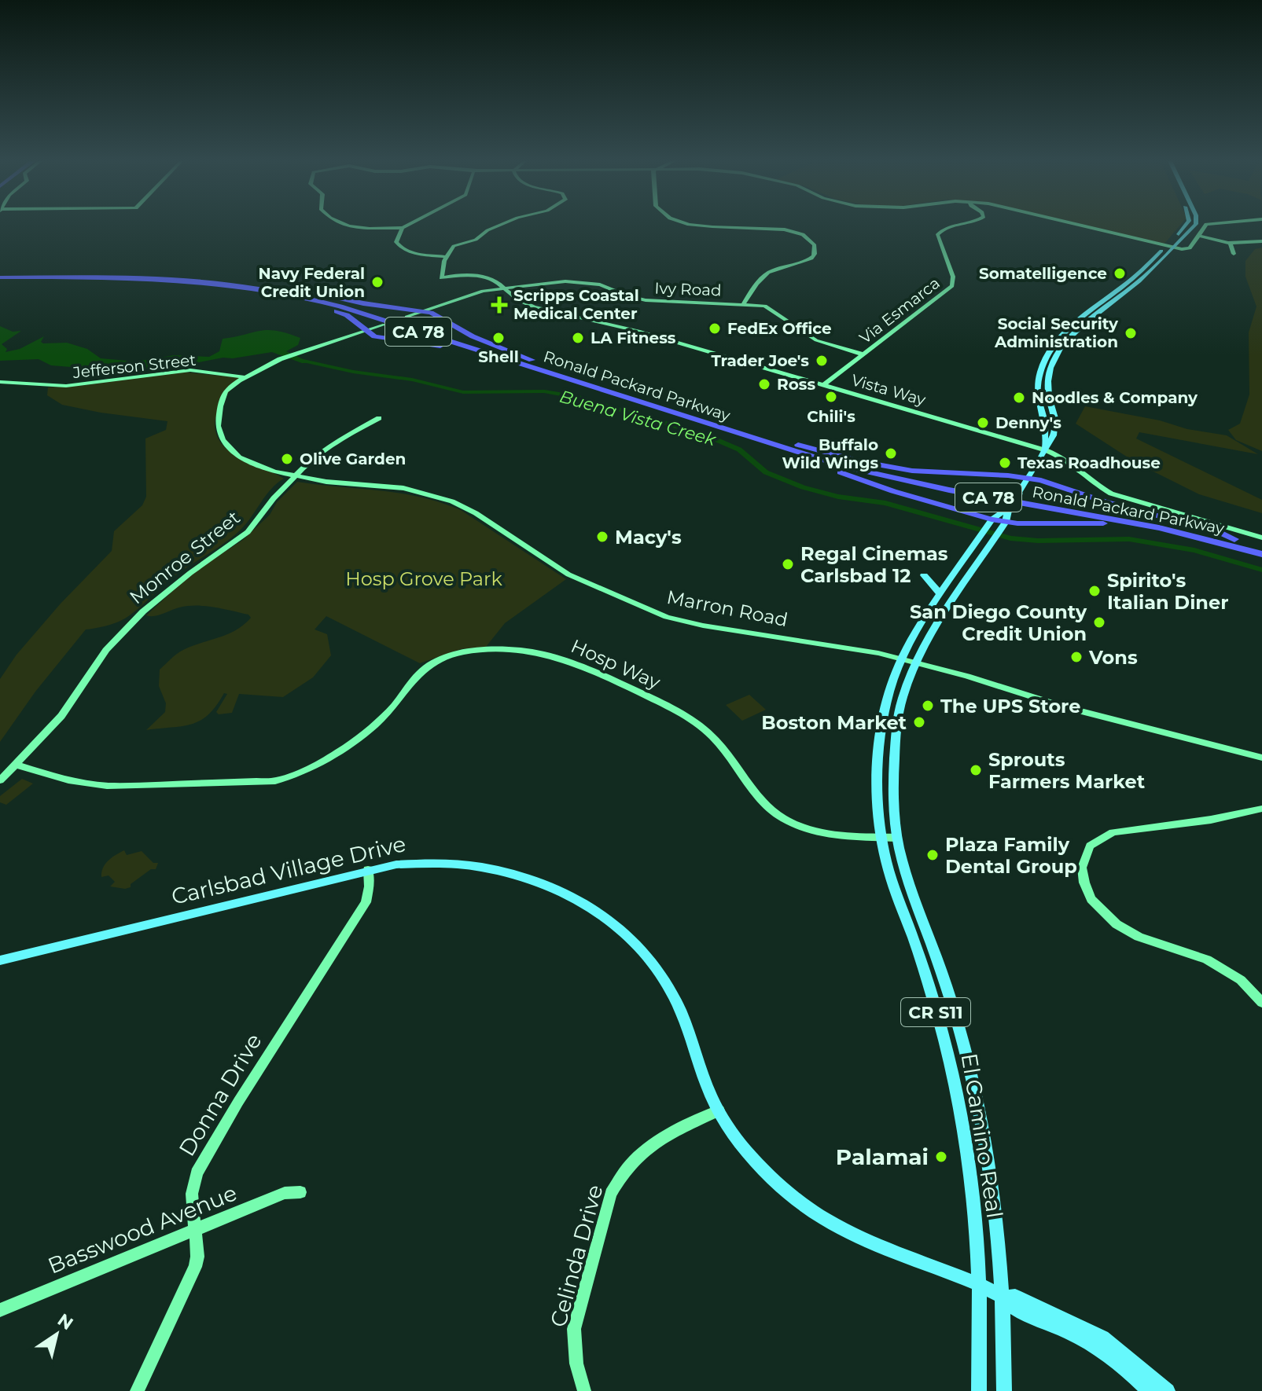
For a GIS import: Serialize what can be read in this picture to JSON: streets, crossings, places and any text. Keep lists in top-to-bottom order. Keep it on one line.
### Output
{"streets":{"highway":["CA 78","Ronald Packard Parkway"],"main road":["Carlsbad Village Drive","CR S11","El Camino Real"],"street":["Ivy Road","Via Esmarca","Jefferson Street","Vista Way","Monroe Street","Marron Road","Hosp Way","Donna Drive","Basswood Avenue","Celinda Drive"]},"crossings":[["Ivy Road","Via Esmarca"],["Ivy Road","Vista Way"],["Via Esmarca","Vista Way"],["Jefferson Street","Marron Road"],["Monroe Street","Marron Road"],["Monroe Street","Hosp Way"],["Marron Road","El Camino Real"],["Hosp Way","El Camino Real"],["Carlsbad Village Drive","Donna Drive"],["Carlsbad Village Drive","El Camino Real"],["Carlsbad Village Drive","Celinda Drive"],["CR S11","El Camino Real"],["Donna Drive","Basswood Avenue"]],"water":["Buena Vista Creek"],"parks":["Hosp Grove Park"],"places":{"other":["Somatelligence","Navy Federal Credit Union","FedEx Office","Social Security Administration","Shell","LA Fitness","Trader Joe's","Ross","Chili's","Noodles & Company","Denny's","Buffalo Wild Wings","Olive Garden","Texas Roadhouse","Macy's","Regal Cinemas Carlsbad 12","Spirito's Italian Diner","San Diego County Credit Union","Vons","The UPS Store","Boston Market","Sprouts Farmers Market","Plaza Family Dental Group","Palamai"],"health":["Scripps Coastal Medical Center"]},"north":"top right"}
